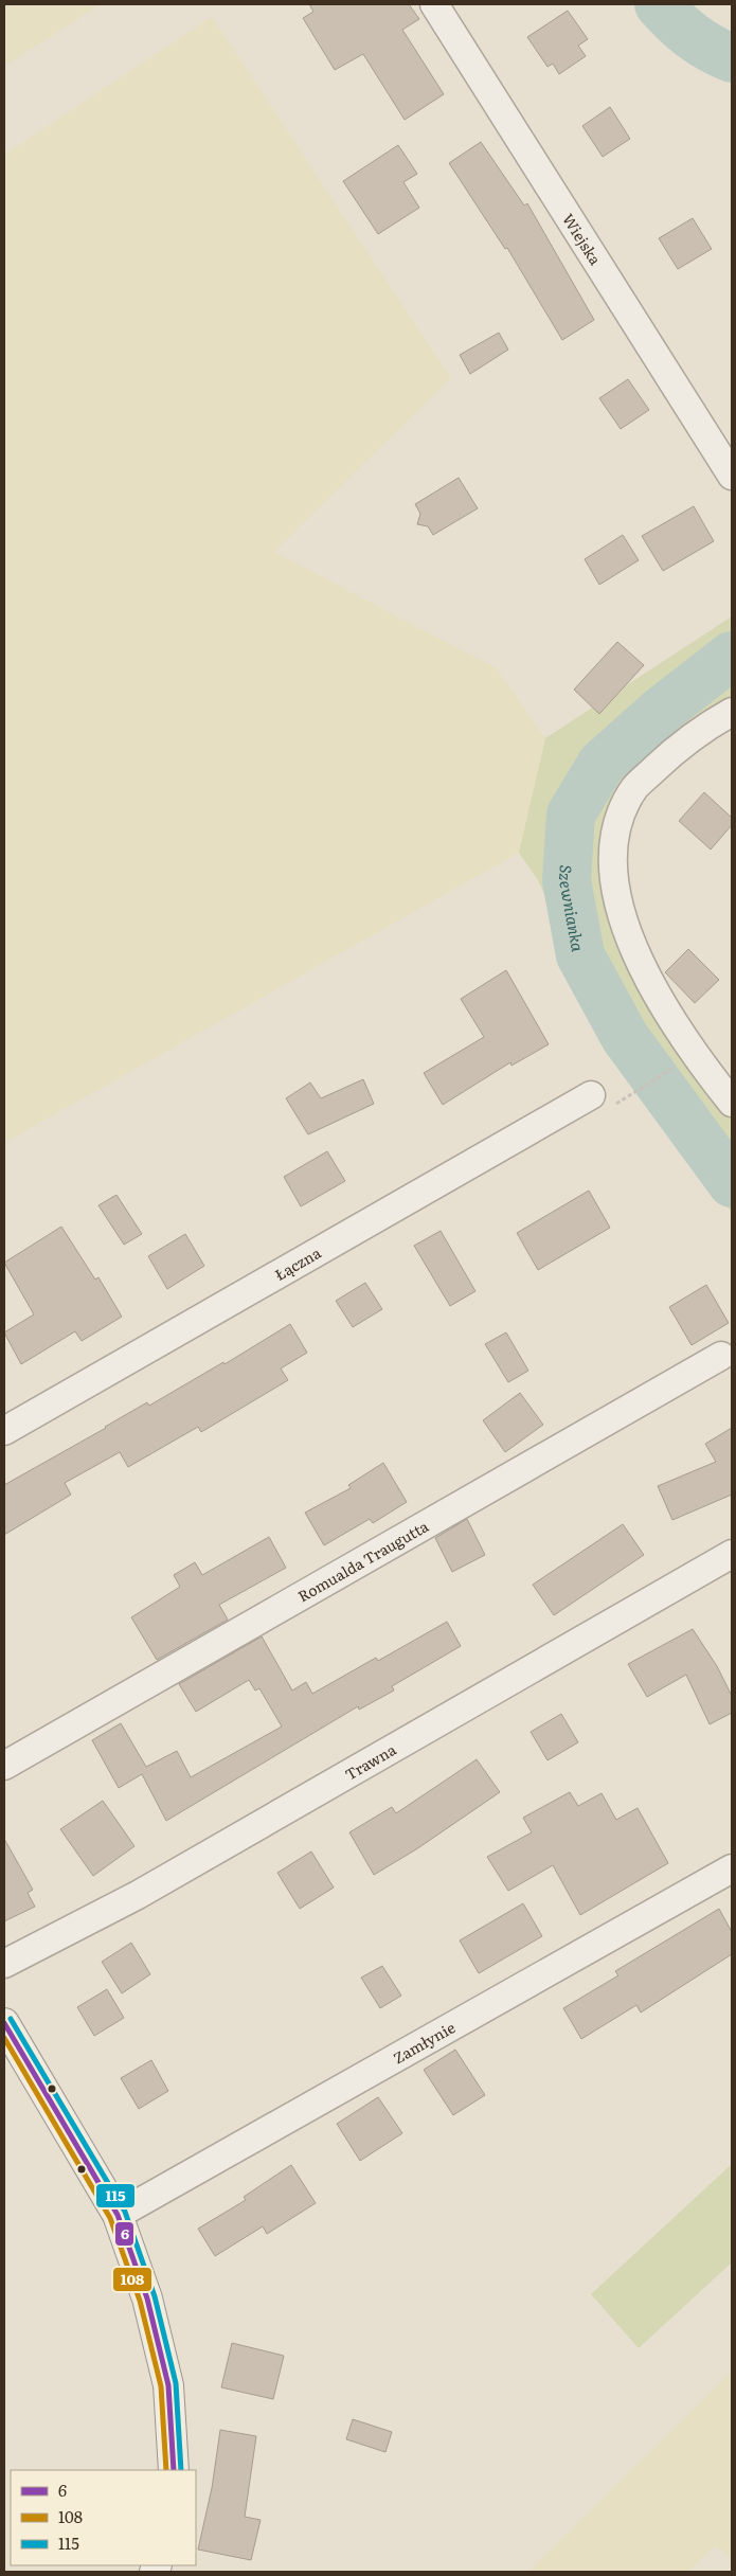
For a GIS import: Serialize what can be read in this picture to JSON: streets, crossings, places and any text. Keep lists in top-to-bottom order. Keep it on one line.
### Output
{"streets":{"street":["Wiejska","Łączna","Romualda Traugutta","Trawna","Zamłynie"]},"water":["Szewnianka"],"lines":["transit line 115","transit line 6","transit line 108"],"legend":["6","108","115"]}
